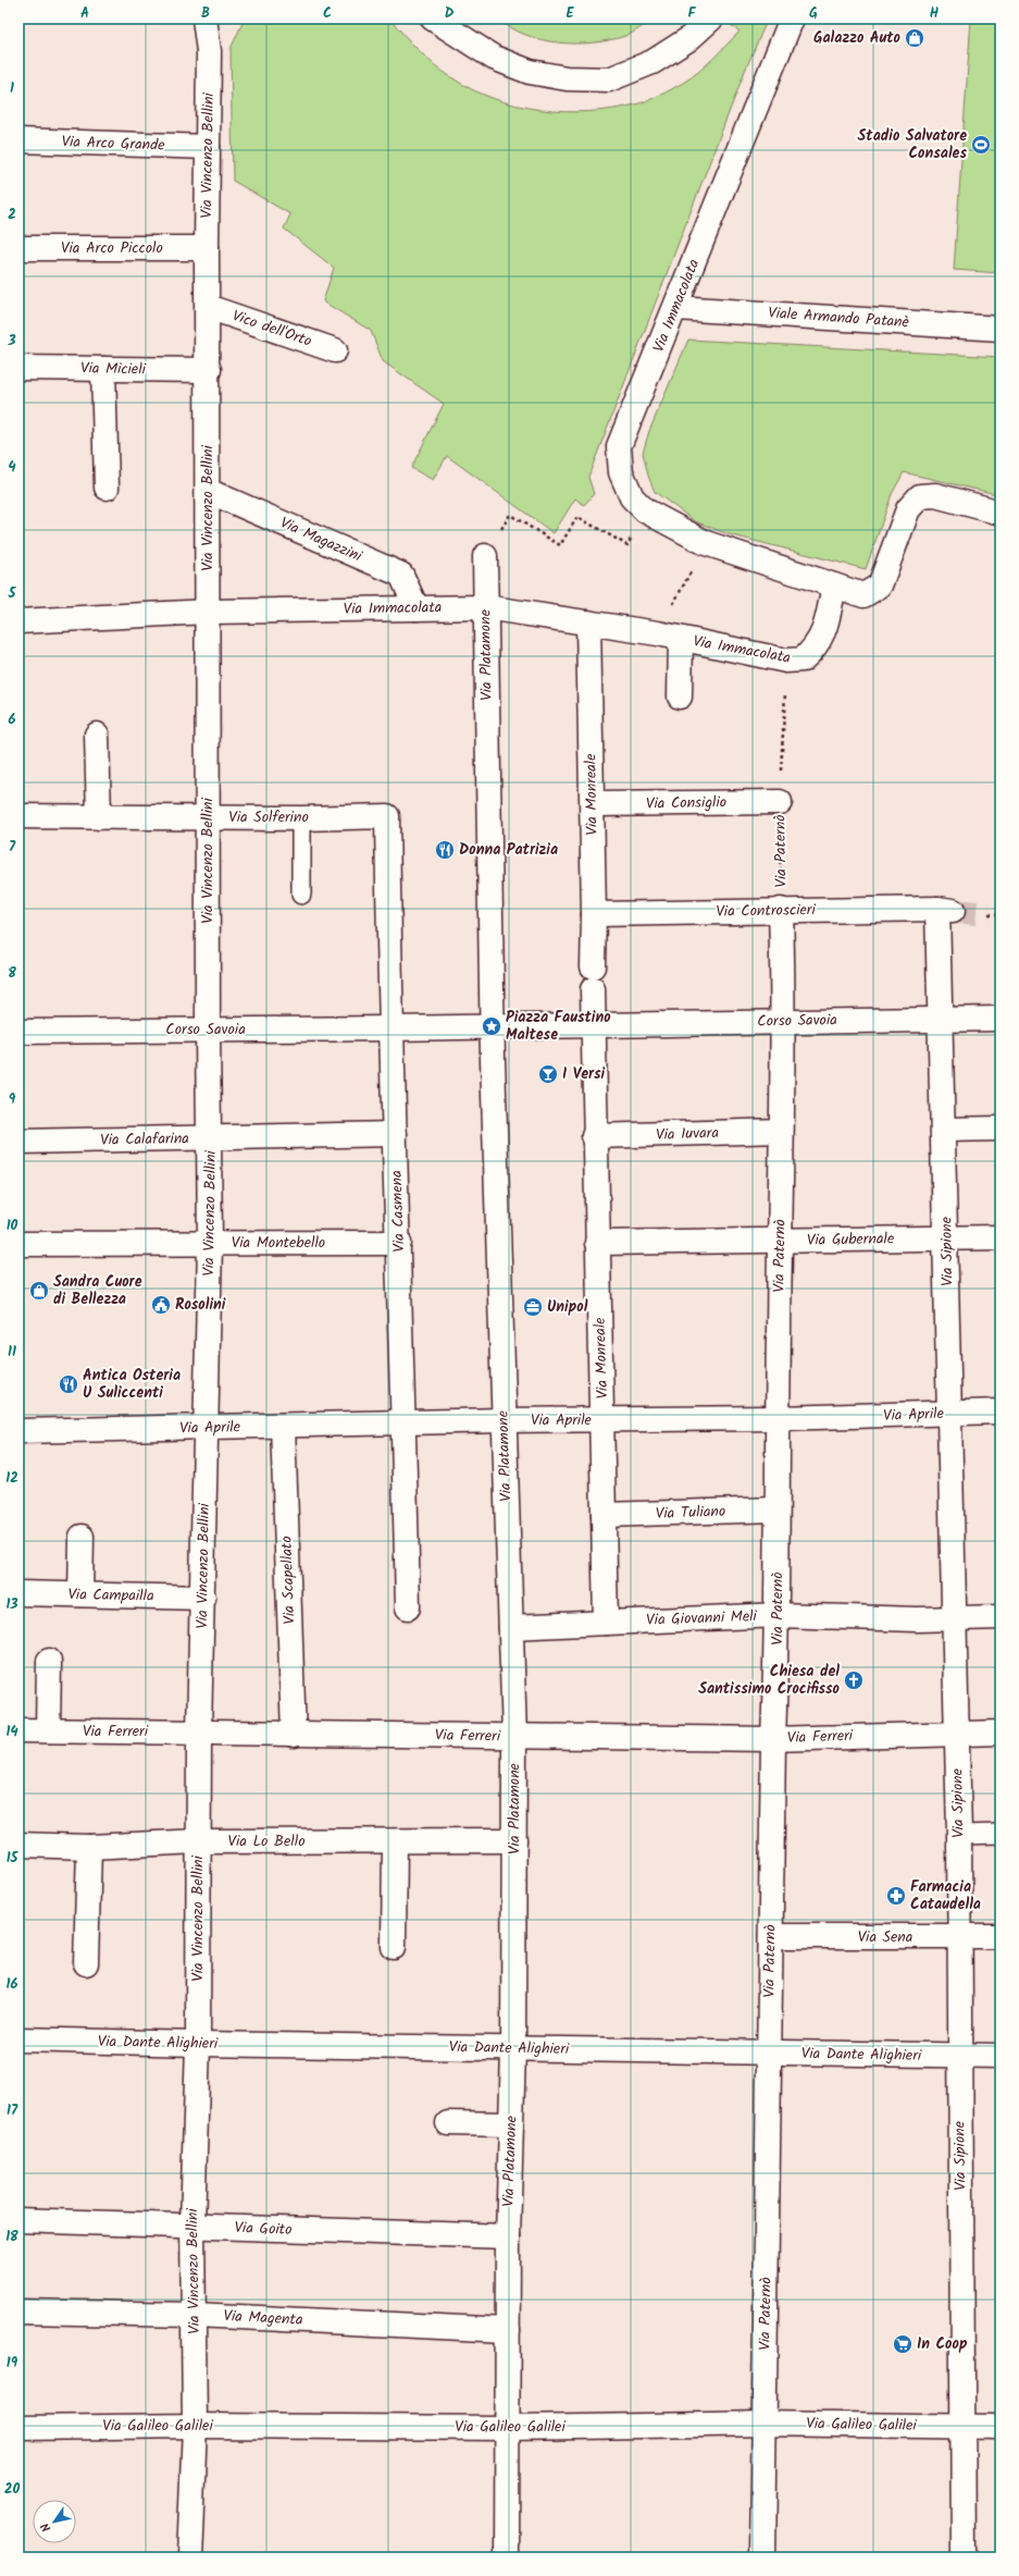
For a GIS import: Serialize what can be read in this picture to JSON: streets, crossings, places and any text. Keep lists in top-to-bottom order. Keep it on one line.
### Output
{"streets":{"street":["Via Arco Grande","Via Vincenzo Bellini","Via Arco Piccolo","Via Immacolata","Viale Armando Patanè","Vico dell'Orto","Via Micieli","Via Magazzini","Via Platamone","Via Monreale","Via Consiglio","Via Solferino","Via Paternò","Via Controscieri","Corso Savoia","Via Iuvara","Via Calafarina","Via Casmena","Via Gubernale","Via Montebello","Via Sipione","Via Aprile","Via Tuliano","Via Scapellato","Via Campailla","Via Giovanni Meli","Via Ferreri","Via Lo Bello","Via Sena","Via Dante Alighieri","Via Goito","Via Magenta","Via Galileo Galilei"]},"crossings":[["Via Arco Grande","Via Vincenzo Bellini"],["Via Vincenzo Bellini","Via Arco Piccolo"],["Via Vincenzo Bellini","Via Immacolata"],["Via Vincenzo Bellini","Vico dell'Orto"],["Via Vincenzo Bellini","Via Micieli"],["Via Vincenzo Bellini","Via Magazzini"],["Via Vincenzo Bellini","Via Solferino"],["Via Vincenzo Bellini","Corso Savoia"],["Via Vincenzo Bellini","Via Calafarina"],["Via Vincenzo Bellini","Via Montebello"],["Via Vincenzo Bellini","Via Aprile"],["Via Vincenzo Bellini","Via Campailla"],["Via Vincenzo Bellini","Via Ferreri"],["Via Vincenzo Bellini","Via Lo Bello"],["Via Vincenzo Bellini","Via Dante Alighieri"],["Via Vincenzo Bellini","Via Goito"],["Via Vincenzo Bellini","Via Magenta"],["Via Vincenzo Bellini","Via Galileo Galilei"],["Via Immacolata","Viale Armando Patanè"],["Via Immacolata","Via Magazzini"],["Via Immacolata","Via Platamone"],["Via Immacolata","Via Monreale"],["Via Immacolata","Via Paternò"],["Via Platamone","Corso Savoia"],["Via Platamone","Via Aprile"],["Via Platamone","Via Giovanni Meli"],["Via Platamone","Via Ferreri"],["Via Platamone","Via Lo Bello"],["Via Platamone","Via Dante Alighieri"],["Via Platamone","Via Goito"],["Via Platamone","Via Magenta"],["Via Platamone","Via Galileo Galilei"],["Via Monreale","Via Consiglio"],["Via Monreale","Via Controscieri"],["Via Monreale","Corso Savoia"],["Via Monreale","Via Iuvara"],["Via Monreale","Via Gubernale"],["Via Monreale","Via Aprile"],["Via Monreale","Via Tuliano"],["Via Monreale","Via Giovanni Meli"],["Via Consiglio","Via Paternò"],["Via Solferino","Via Casmena"],["Via Paternò","Via Controscieri"],["Via Paternò","Corso Savoia"],["Via Paternò","Via Iuvara"],["Via Paternò","Via Gubernale"],["Via Paternò","Via Aprile"],["Via Paternò","Via Tuliano"],["Via Paternò","Via Giovanni Meli"],["Via Paternò","Via Ferreri"],["Via Paternò","Via Sena"],["Via Paternò","Via Dante Alighieri"],["Via Paternò","Via Galileo Galilei"],["Via Controscieri","Via Sipione"],["Corso Savoia","Via Casmena"],["Corso Savoia","Via Sipione"],["Via Calafarina","Via Casmena"],["Via Casmena","Via Montebello"],["Via Casmena","Via Aprile"],["Via Gubernale","Via Sipione"],["Via Sipione","Via Aprile"],["Via Sipione","Via Giovanni Meli"],["Via Sipione","Via Ferreri"],["Via Sipione","Via Sena"],["Via Sipione","Via Dante Alighieri"],["Via Sipione","Via Galileo Galilei"],["Via Aprile","Via Scapellato"],["Via Scapellato","Via Ferreri"]],"places":{"shop":["Galazzo Auto","Sandra Cuore di Bellezza"],"sports":["Stadio Salvatore Consales"],"restaurant":["Donna Patrizia","Antica Osteria U Suliccenti"],"place":["Piazza Faustino Maltese"],"bar":["I Versi"],"public building":["Rosolini"],"office":["Unipol"],"church":["Chiesa del Santissimo Crocifisso"],"pharmacy":["Farmacia Cataudella"],"supermarket":["In Coop"]},"north":"bottom left","grid":{"columns":["A","B","C","D","E","F","G","H"],"rows":["1","2","3","4","5","6","7","8","9","10","11","12","13","14","15","16","17","18","19","20"]}}
